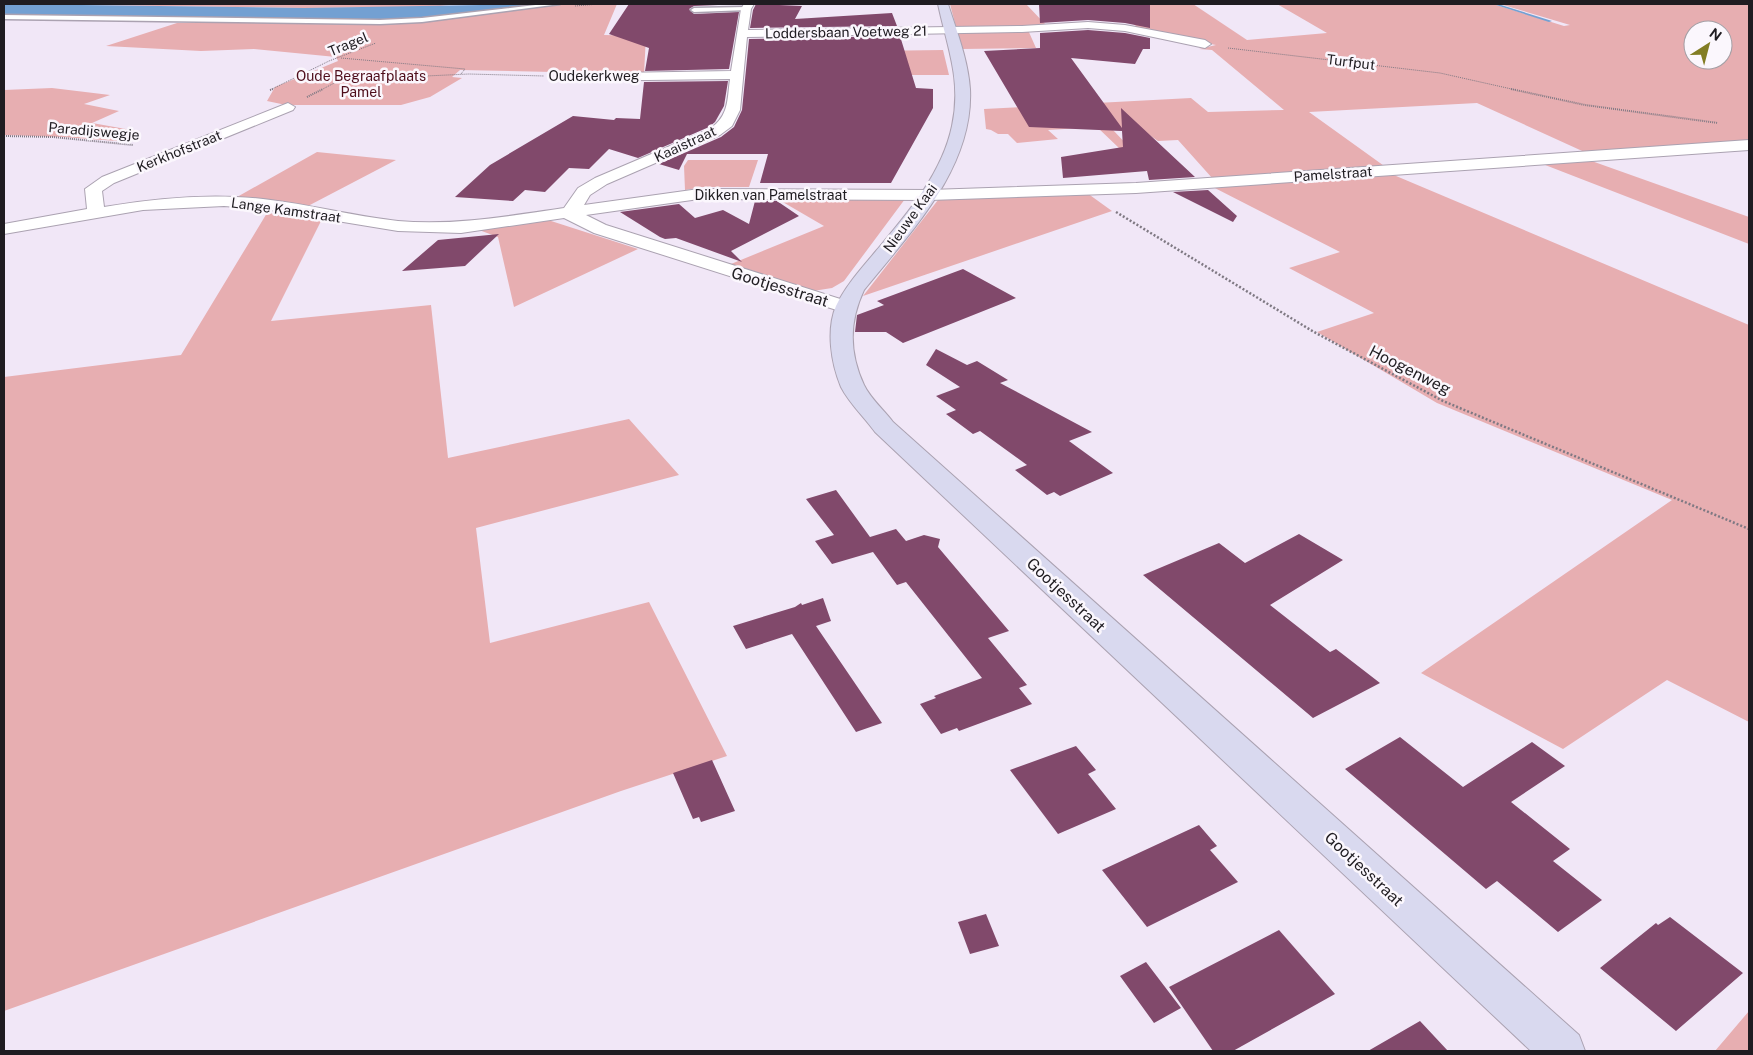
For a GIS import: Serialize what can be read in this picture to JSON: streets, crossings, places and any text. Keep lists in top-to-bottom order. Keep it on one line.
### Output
{"streets":{"main road":["Nieuwe Kaai","Gootjesstraat"],"street":["Loddersbaan Voetweg 21","Oudekerkweg","Kaaistraat","Kerkhofstraat","Pamelstraat","Dikken van Pamelstraat","Lange Kamstraat"],"path":["Tragel","Turfput","Paradijswegje","Hoogenweg"]},"crossings":[["Loddersbaan Voetweg 21","Kaaistraat"],["Loddersbaan Voetweg 21","Nieuwe Kaai"],["Tragel","Oudekerkweg"],["Tragel","Kerkhofstraat"],["Oudekerkweg","Kaaistraat"],["Oudekerkweg","Kerkhofstraat"],["Paradijswegje","Kerkhofstraat"],["Kaaistraat","Dikken van Pamelstraat"],["Kaaistraat","Lange Kamstraat"],["Kaaistraat","Gootjesstraat"],["Kerkhofstraat","Lange Kamstraat"],["Pamelstraat","Dikken van Pamelstraat"],["Pamelstraat","Nieuwe Kaai"],["Pamelstraat","Hoogenweg"],["Dikken van Pamelstraat","Lange Kamstraat"],["Dikken van Pamelstraat","Nieuwe Kaai"],["Dikken van Pamelstraat","Gootjesstraat"],["Lange Kamstraat","Gootjesstraat"],["Nieuwe Kaai","Gootjesstraat"]],"parks":["Oude Begraafplaats Pamel"],"north":"top right"}
